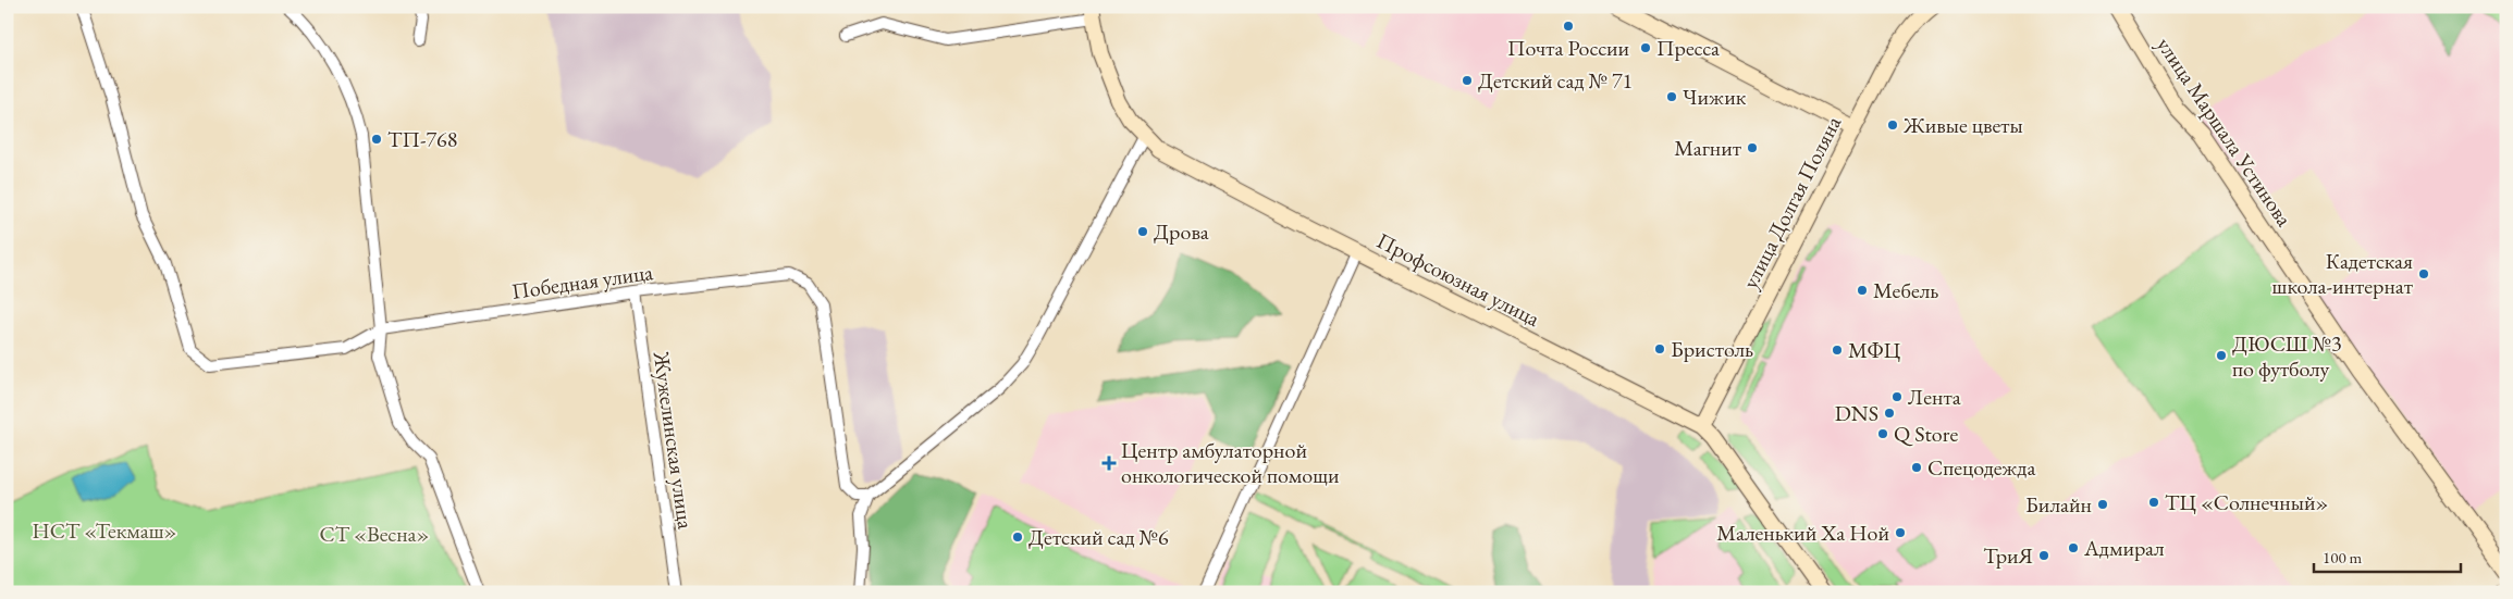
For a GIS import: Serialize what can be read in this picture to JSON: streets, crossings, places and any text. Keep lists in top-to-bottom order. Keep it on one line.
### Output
{"streets":{"main road":["улица Маршала Устинова","улица Долгая Поляна","Профсоюзная улица"],"street":["Победная улица","Жужелинская улица"]},"crossings":[["улица Долгая Поляна","Профсоюзная улица"],["Победная улица","Жужелинская улица"]],"parks":["НСТ «Текмаш»","СТ «Весна»"],"places":{"other":["Почта России","Пресса","Детский сад № 71","Чижик","Живые цветы","ТП-768","Магнит","Дрова","Кадетская школа-интернат","Мебель","Бристоль","МФЦ","ДЮСШ №3 по футболу","Лента","DNS","Q Store","Спецодежда","ТЦ «Солнечный»","Билайн","Маленький Ха Ной","Детский сад №6","Адмирал","ТриЯ"],"health":["Центр амбулаторной онкологической помощи"]},"scale_bar":"100 m"}
